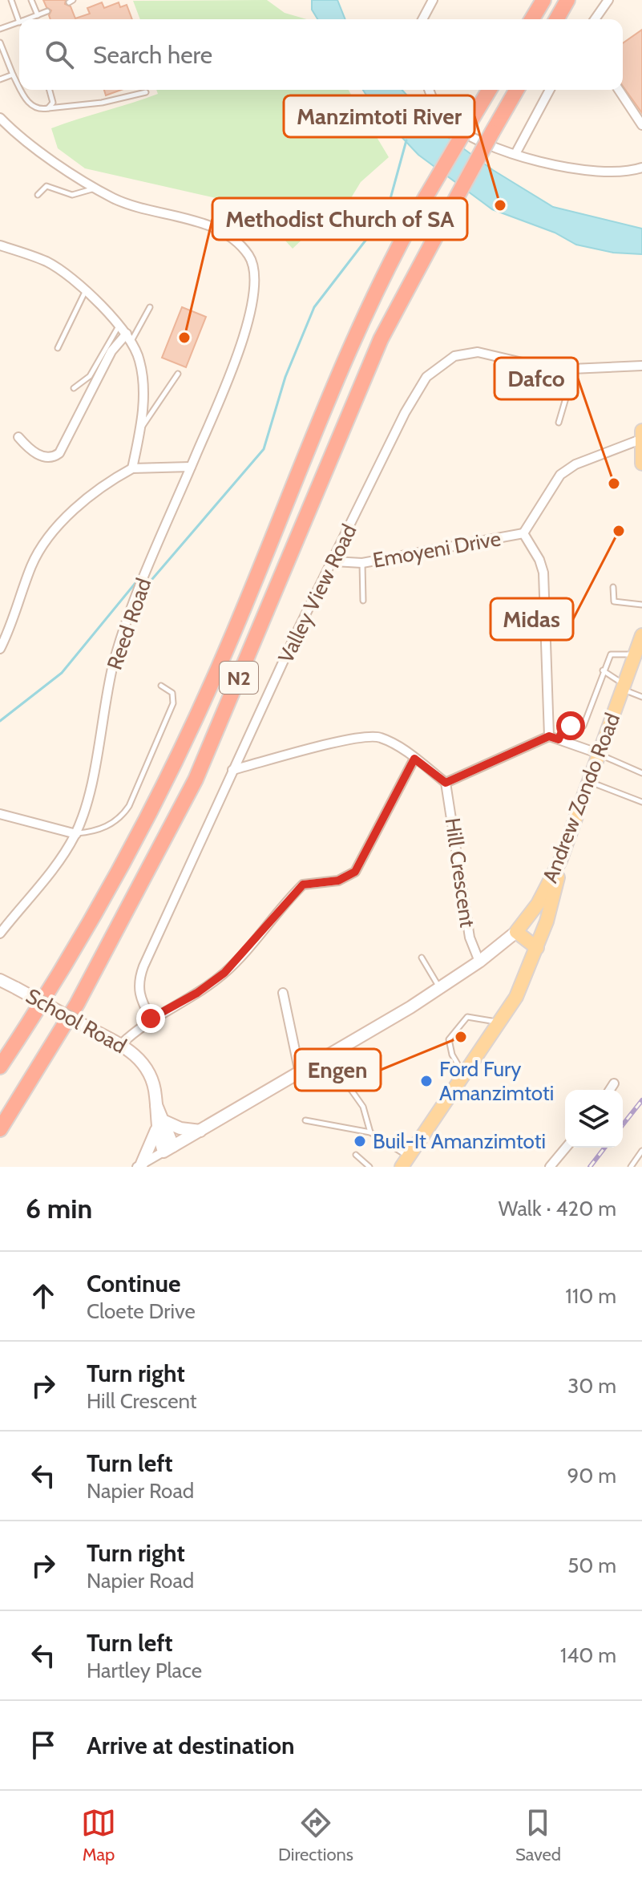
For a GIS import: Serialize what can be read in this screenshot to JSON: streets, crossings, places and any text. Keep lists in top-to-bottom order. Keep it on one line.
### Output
{"streets":{"highway":["N2"],"main road":["Andrew Zondo Road"],"street":["Emoyeni Drive","Valley View Road","Reed Road","Hill Crescent","School Road"]},"crossings":[["Emoyeni Drive","Valley View Road"],["Andrew Zondo Road","Hill Crescent"],["Andrew Zondo Road","School Road"]],"places":["Manzimtoti River","Methodist Church of SA","Dafco","Midas","Engen","Ford Fury Amanzimtoti","Buil-It Amanzimtoti"],"page":{"search":"Search here","heading":["6 min","Walk · 420 m"],"list":[["Continue","Cloete Drive","110 m"],["Turn right","Hill Crescent","30 m"],["Turn left","Napier Road","90 m"],["Turn right","Napier Road","50 m"],["Turn left","Hartley Place","140 m"],"Arrive at destination"],"nav":["Map","Directions","Saved"]}}
